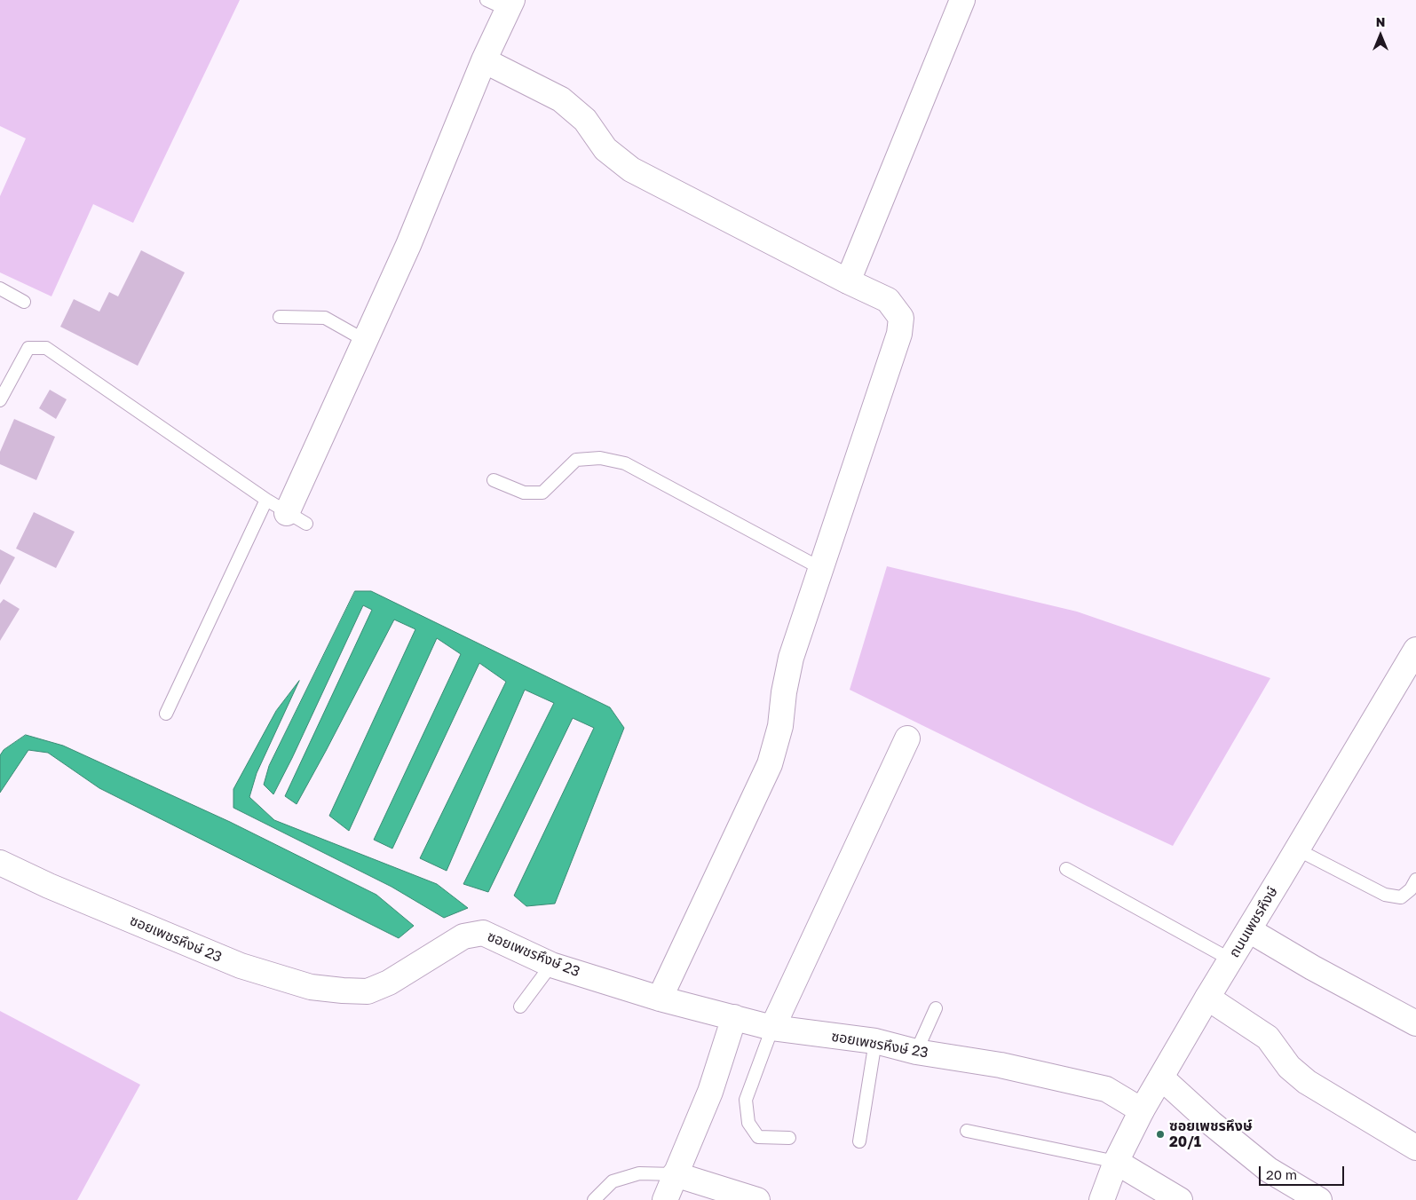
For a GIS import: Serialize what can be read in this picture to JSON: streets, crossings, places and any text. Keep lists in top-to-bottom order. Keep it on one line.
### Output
{"streets":{"street":["ถนนเพชรหึงษ์","ซอยเพชรหึงษ์ 23"]},"crossings":[["ถนนเพชรหึงษ์","ซอยเพชรหึงษ์ 23"]],"places":["ซอยเพชรหึงษ์ 20/1"],"scale_bar":"20 m","north":"top"}
